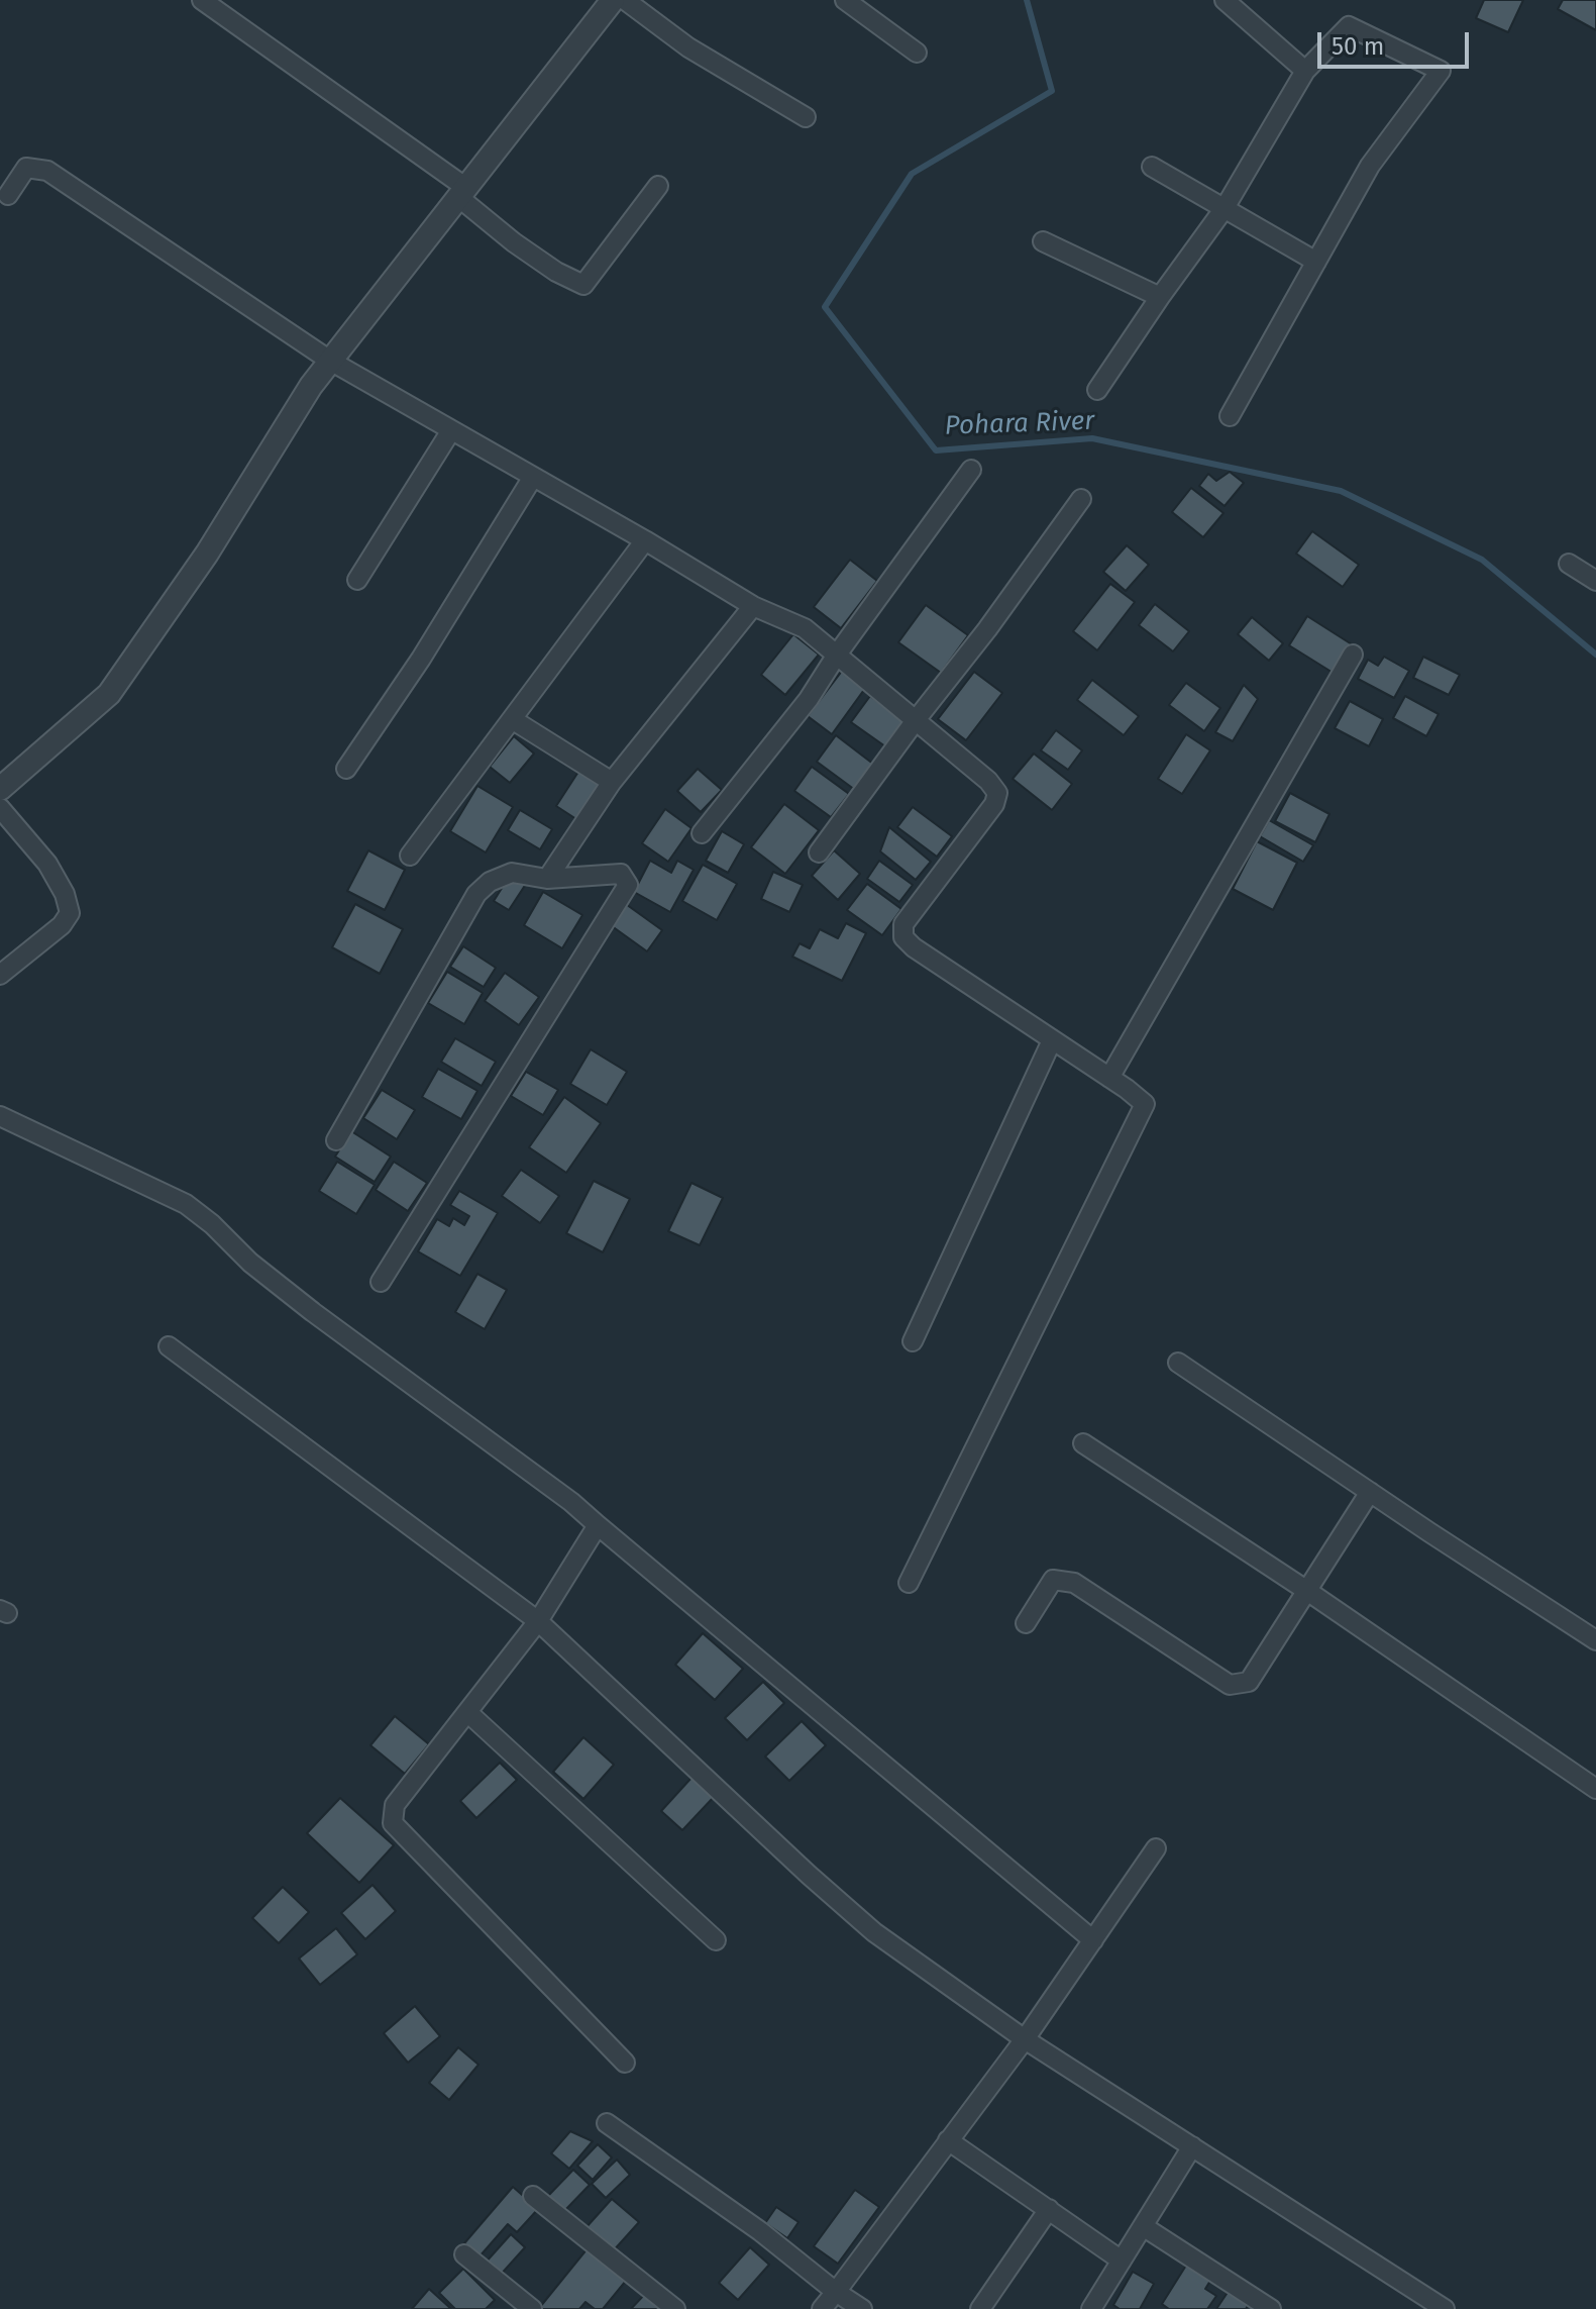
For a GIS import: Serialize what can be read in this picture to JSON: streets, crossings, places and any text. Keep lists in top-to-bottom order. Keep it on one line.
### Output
{"water":["Pohara River"],"scale_bar":"50 m"}
